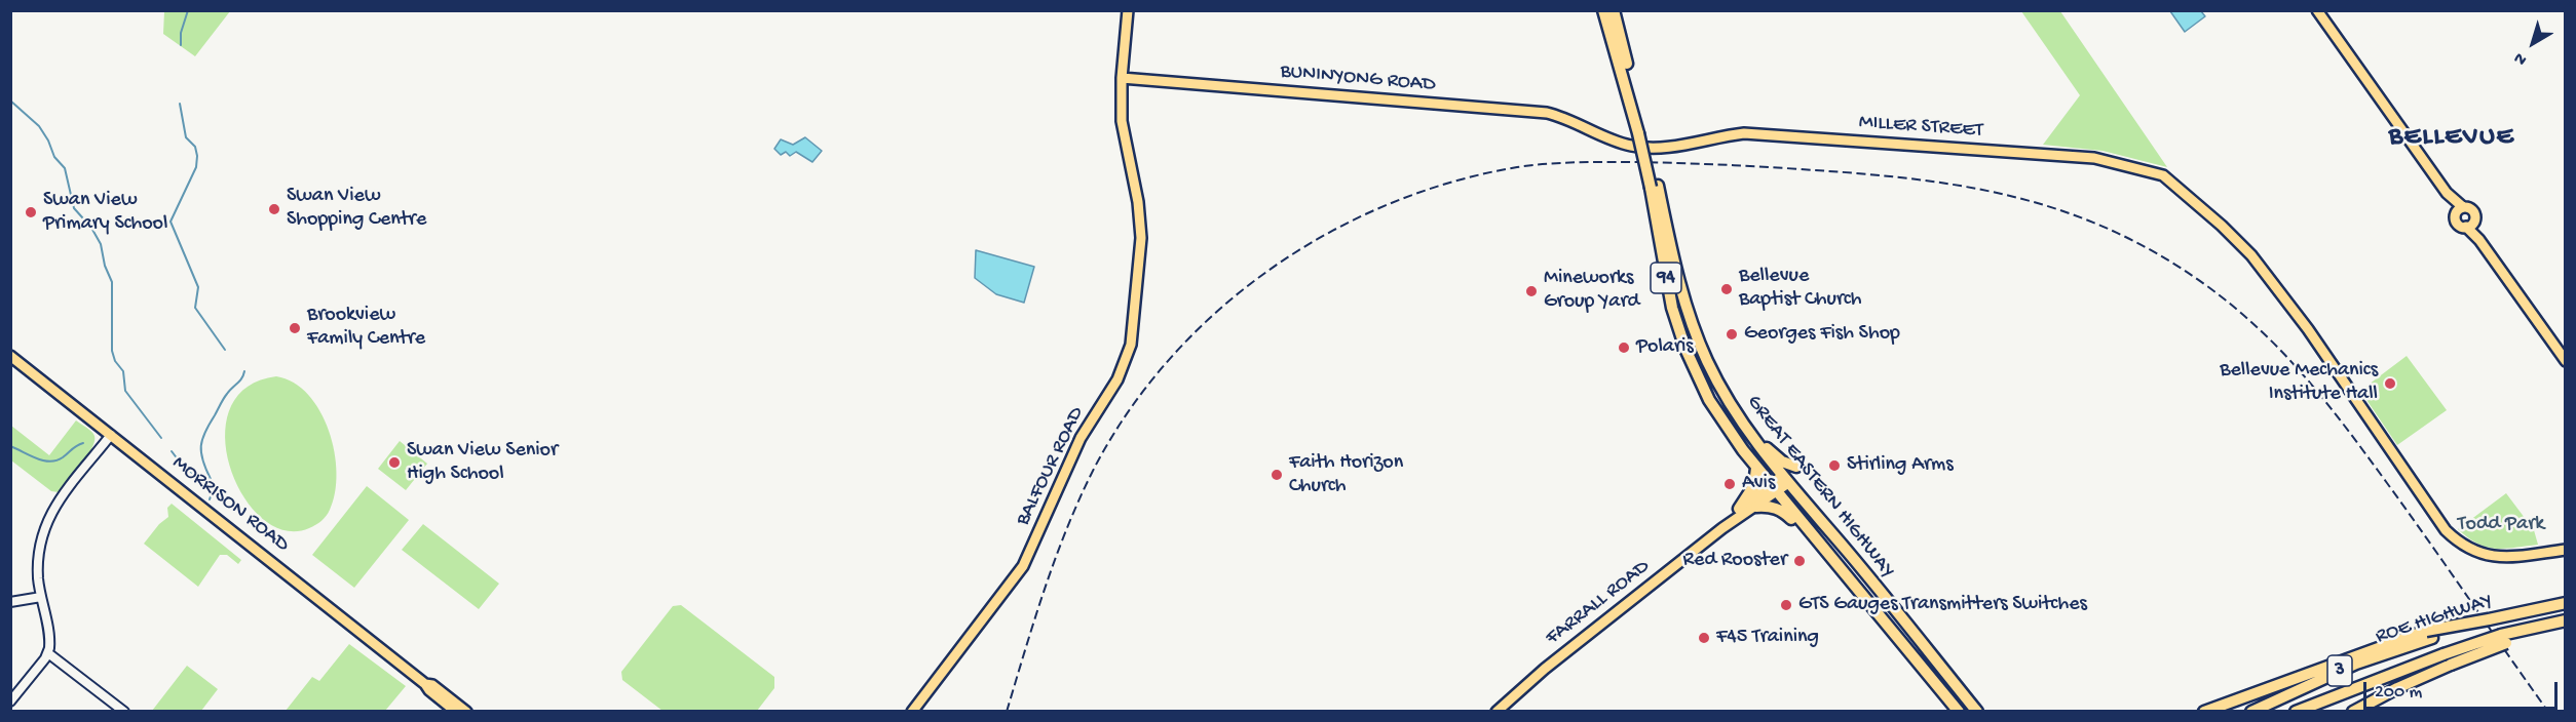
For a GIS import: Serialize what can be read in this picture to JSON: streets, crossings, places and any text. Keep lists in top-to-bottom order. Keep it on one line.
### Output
{"streets":{"highway":["94","GREAT EASTERN HIGHWAY","ROE HIGHWAY","3"],"main road":["BUNINYONG ROAD","MILLER STREET","BALFOUR ROAD","MORRISON ROAD","FARRALL ROAD"]},"crossings":[["BUNINYONG ROAD","MILLER STREET"],["BUNINYONG ROAD","BALFOUR ROAD"],["GREAT EASTERN HIGHWAY","FARRALL ROAD"]],"districts":["BELLEVUE"],"parks":["Todd Park"],"places":["Swan View Shopping Centre","Swan View Primary School","Bellevue Baptist Church","Mineworks Group Yard","Brookview Family Centre","Georges Fish Shop","Polaris","Bellevue Mechanics Institute Hall","Swan View Senior High School","Stirling Arms","Faith Horizon Church","Avis","Red Rooster","GTS Gauges Transmitters Switches","F45 Training"],"scale_bar":"200 m","north":"bottom left"}
